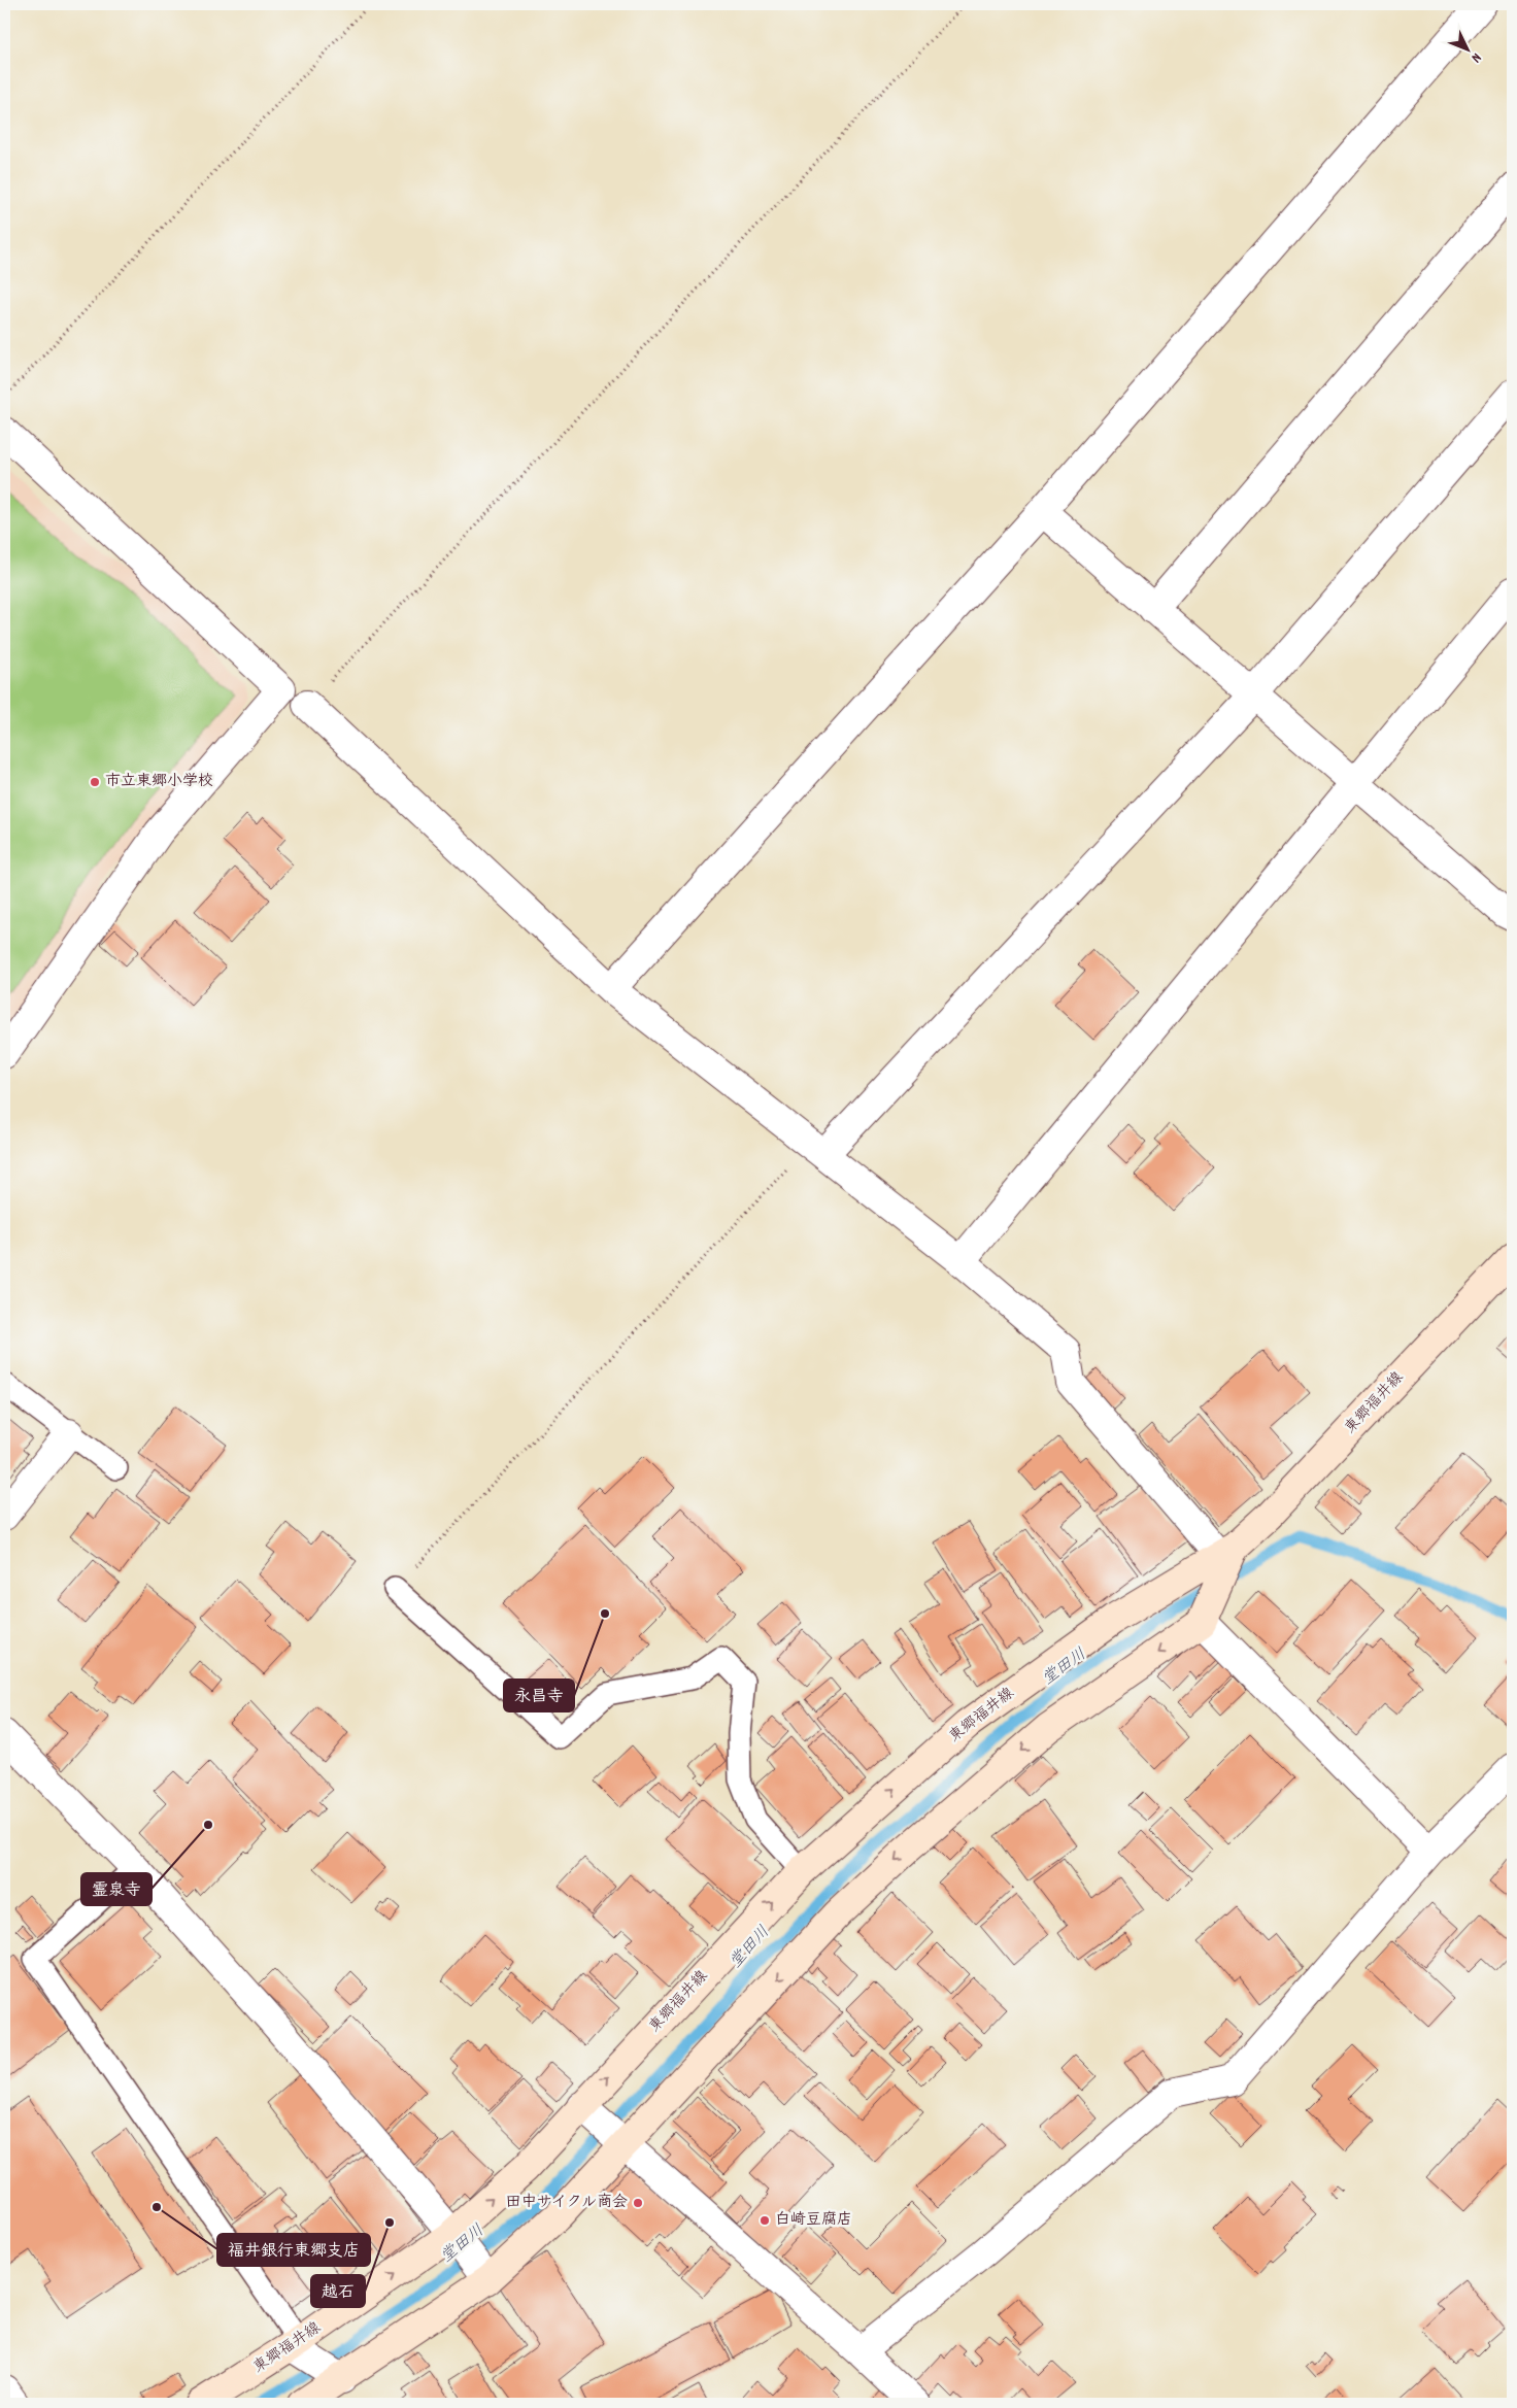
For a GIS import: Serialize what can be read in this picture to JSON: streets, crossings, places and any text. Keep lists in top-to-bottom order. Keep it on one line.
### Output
{"streets":{"main road":["東郷福井線"]},"water":["堂田川"],"places":["市立東郷小学校","永昌寺","霊泉寺","田中サイクル商会","福井銀行東郷支店","白崎豆腐店","越石"],"north":"bottom right"}
